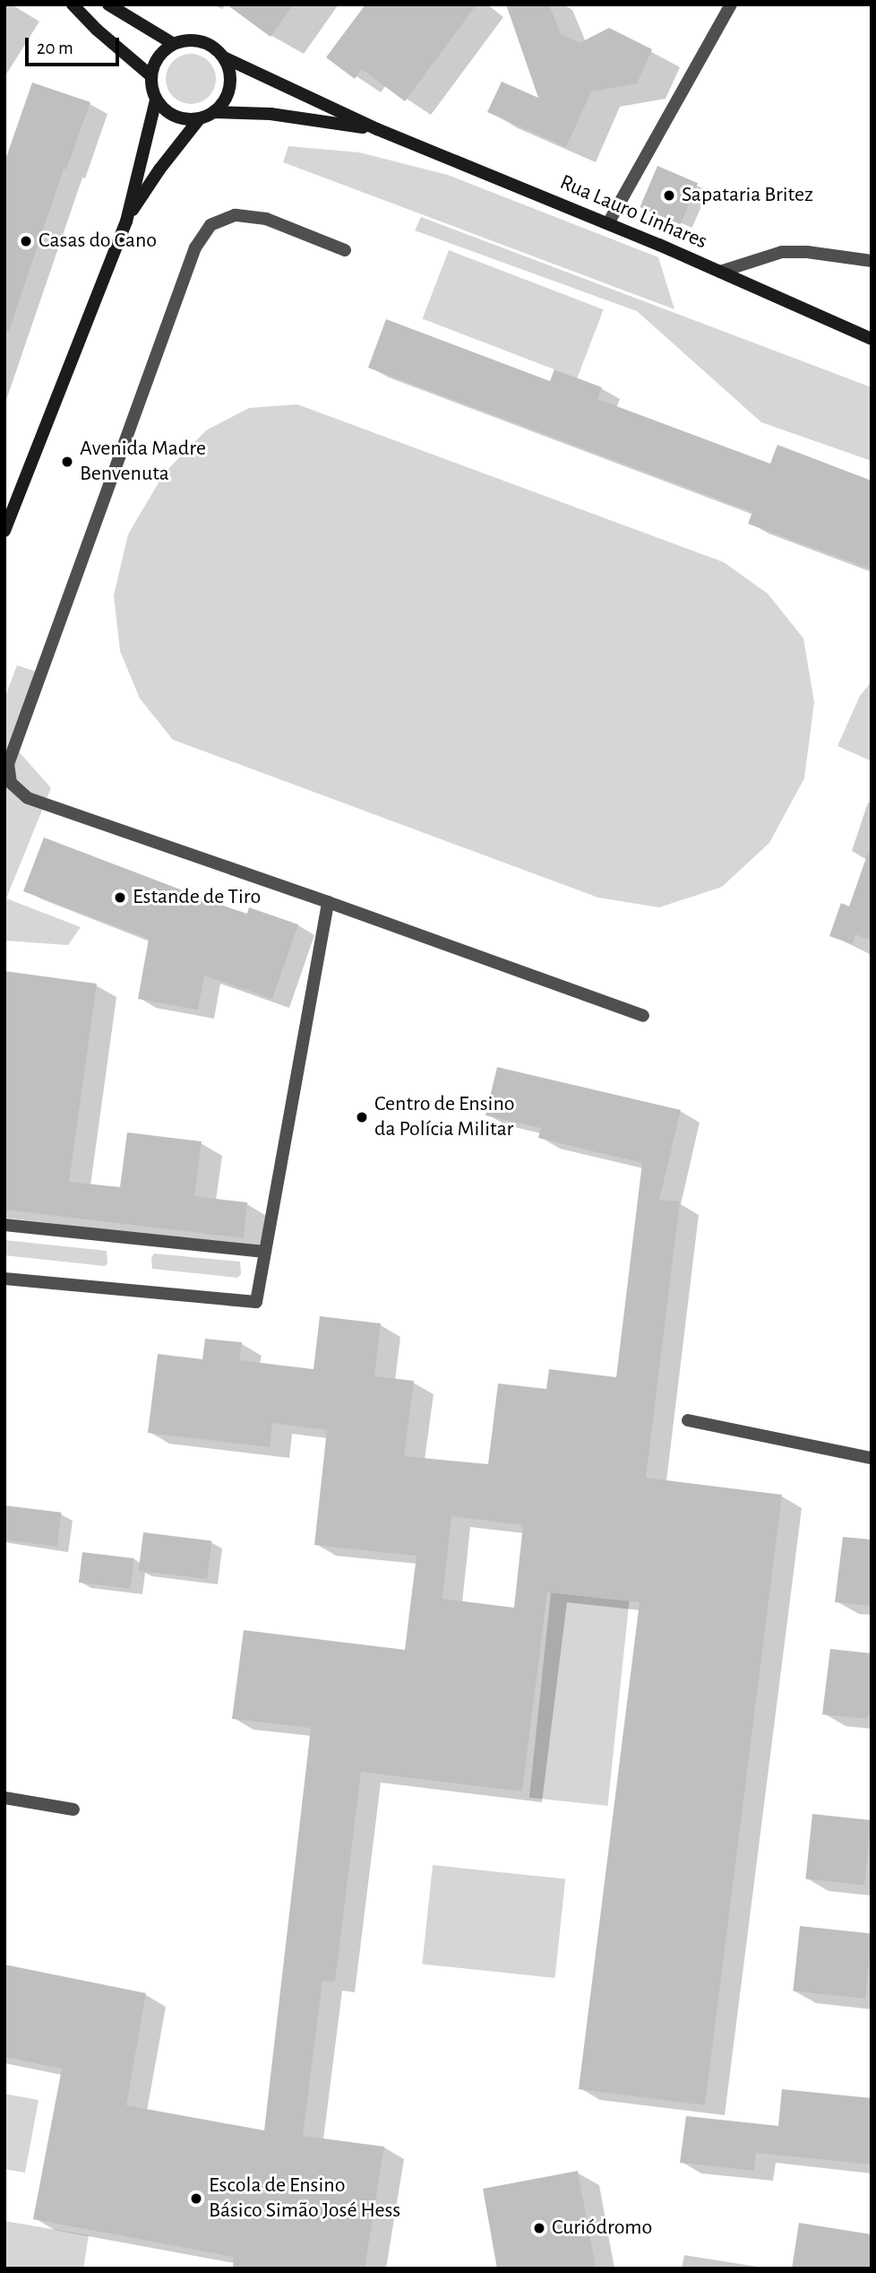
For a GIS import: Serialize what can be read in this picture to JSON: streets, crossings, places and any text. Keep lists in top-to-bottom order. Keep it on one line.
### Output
{"streets":{"main road":["Rua Lauro Linhares"]},"places":["Sapataria Britez","Casas do Cano","Avenida Madre Benvenuta","Estande de Tiro","Centro de Ensino da Polícia Militar","Escola de Ensino Básico Simão José Hess","Curiódromo"],"scale_bar":"20 m"}
